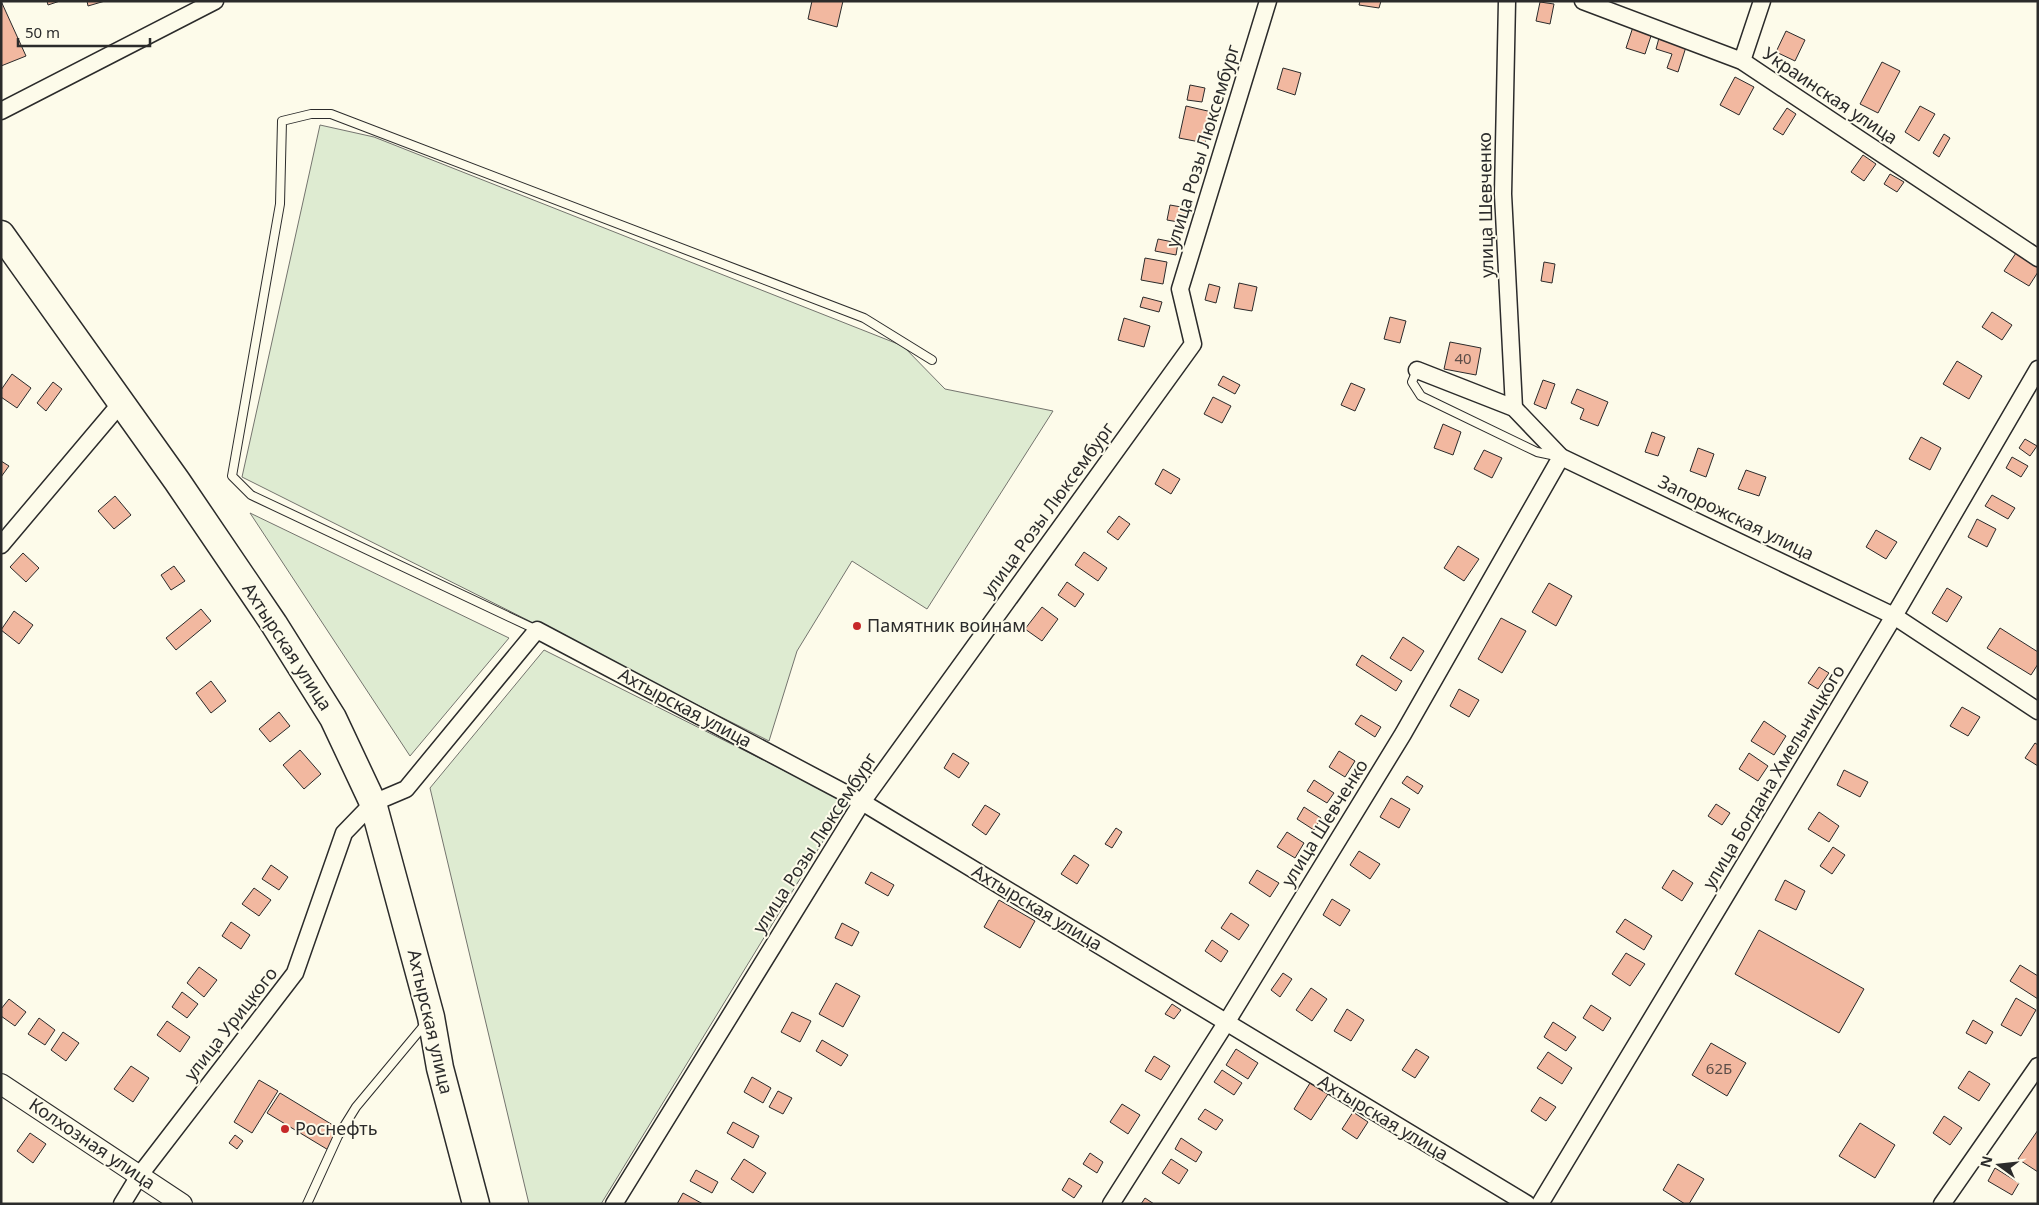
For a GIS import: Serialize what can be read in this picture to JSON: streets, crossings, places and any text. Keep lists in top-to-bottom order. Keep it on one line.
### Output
{"streets":{"highway":["Ахтырская улица"],"street":["Украинская улица","улица Розы Люксембург","улица Шевченко","Запорожская улица","улица Богдана Хмельницкого","улица Урицкого","Колхозная улица"]},"crossings":[["улица Розы Люксембург","Ахтырская улица"],["улица Шевченко","Запорожская улица"],["улица Шевченко","Ахтырская улица"],["Запорожская улица","улица Богдана Хмельницкого"],["Ахтырская улица","улица Урицкого"],["улица Урицкого","Колхозная улица"]],"places":["Памятник воинам","Роснефть"],"house_numbers":["40","62Б"],"scale_bar":"50 m","north":"left"}
